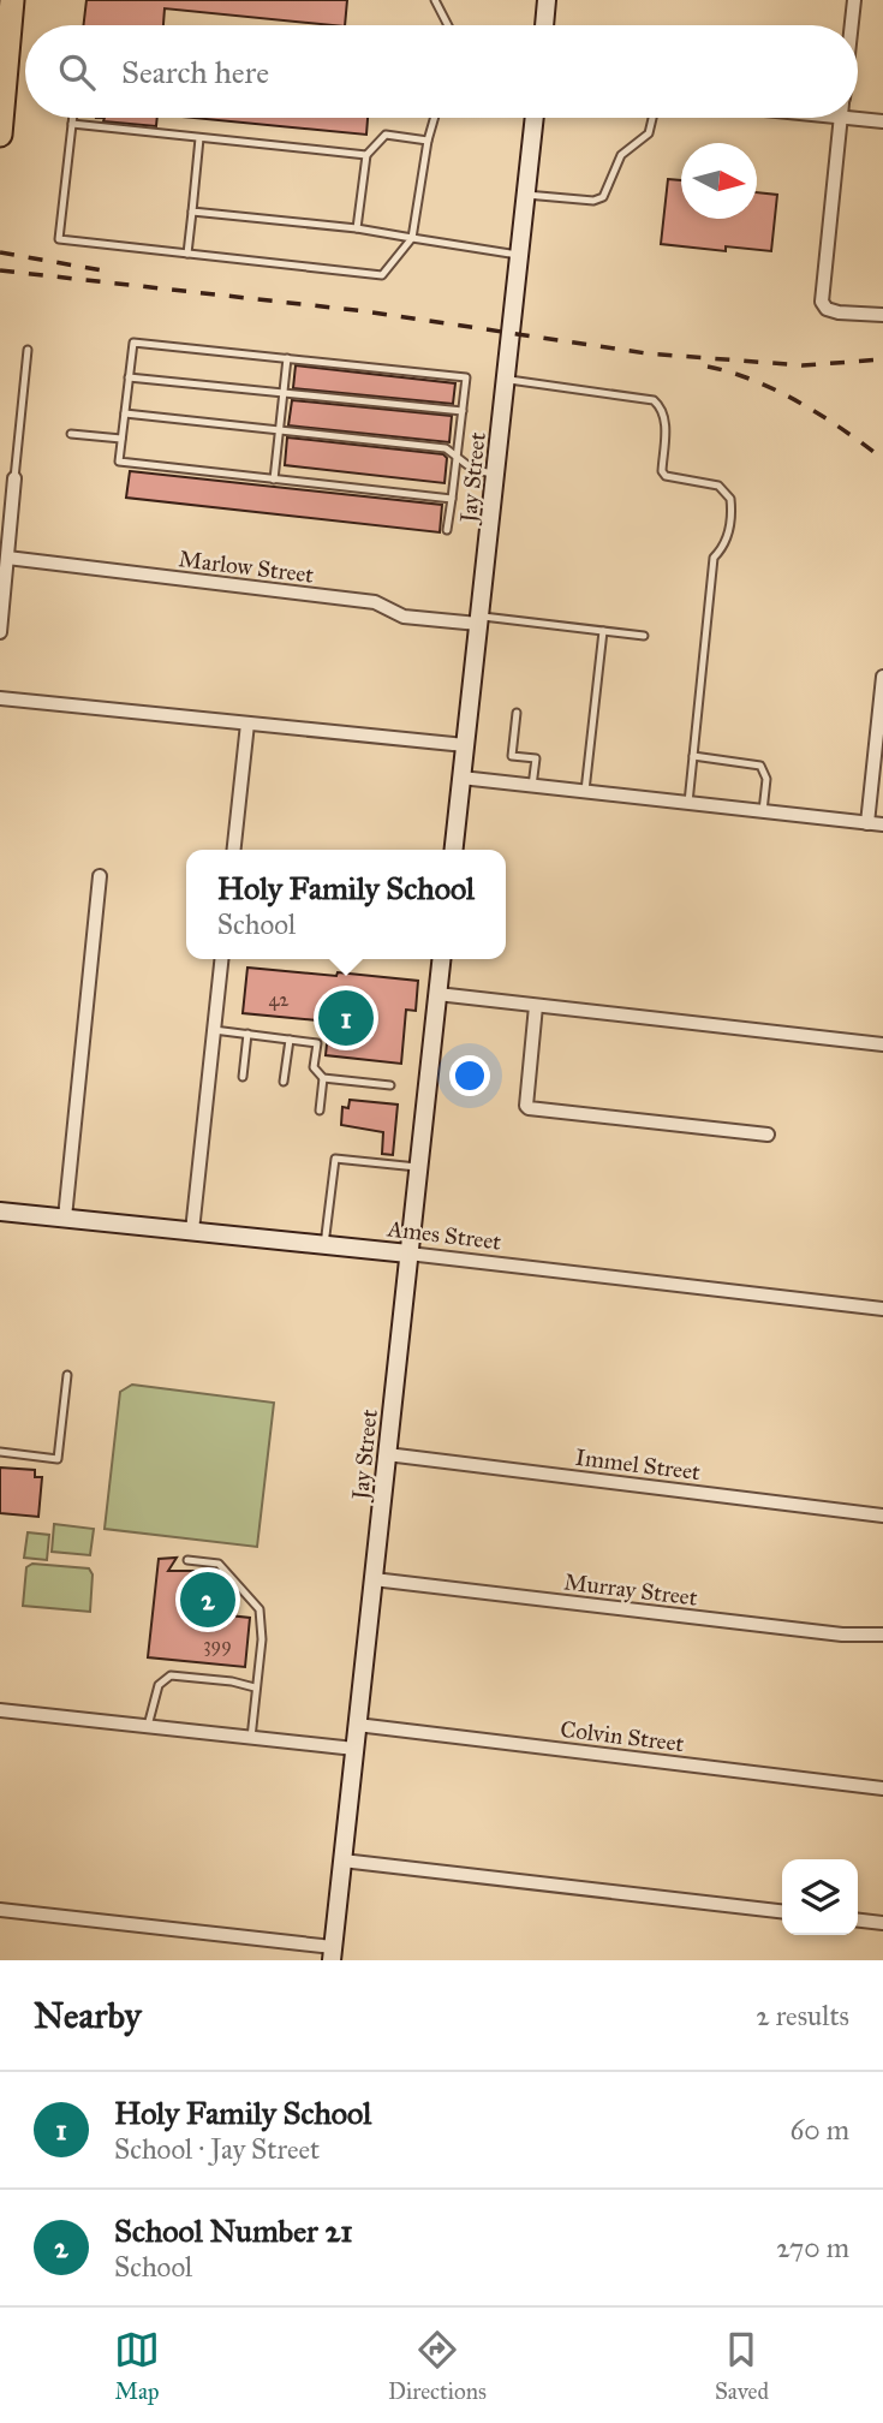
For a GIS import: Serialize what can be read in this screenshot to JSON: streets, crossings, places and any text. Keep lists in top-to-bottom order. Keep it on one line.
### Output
{"streets":{"street":["Jay Street","Marlow Street","Ames Street","Immel Street","Murray Street","Colvin Street"]},"crossings":[["Jay Street","Marlow Street"],["Jay Street","Ames Street"],["Jay Street","Immel Street"],["Jay Street","Murray Street"],["Jay Street","Colvin Street"]],"house_numbers":["42","399"],"north":"right","page":{"search":"Search here","popup":["Holy Family School","School"],"pins":["1","2"],"heading":["Nearby","2 results"],"list":[{"mark":"1","name":"Holy Family School","note":"School · Jay Street","value":"60 m"},{"mark":"2","name":"School Number 21","note":"School","value":"270 m"}],"nav":["Map","Directions","Saved"]}}
